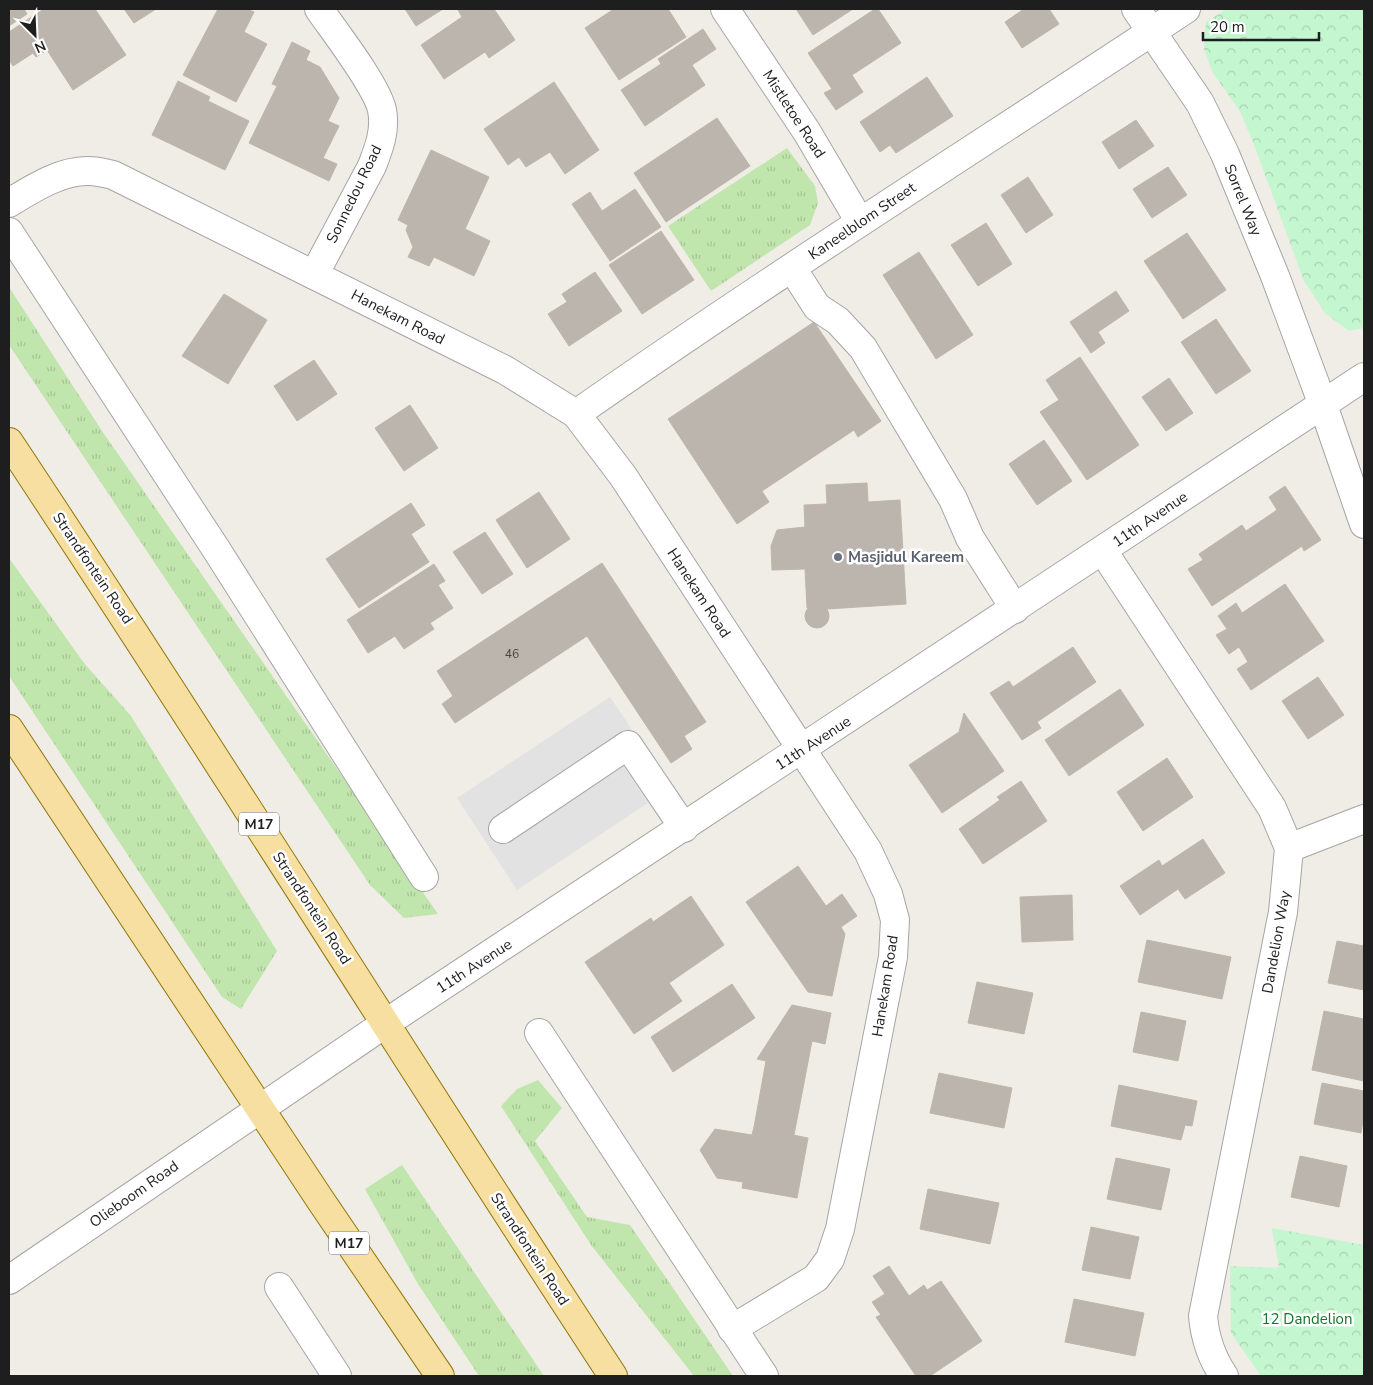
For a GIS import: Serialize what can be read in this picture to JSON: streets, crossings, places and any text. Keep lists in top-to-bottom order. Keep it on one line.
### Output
{"streets":{"main road":["Strandfontein Road","M17"],"street":["Mistletoe Road","Sonnedou Road","Sorrel Way","Kaneelblom Street","Hanekam Road","11th Avenue","Dandelion Way","Olieboom Road"]},"crossings":[["Mistletoe Road","Kaneelblom Street"],["Sonnedou Road","Hanekam Road"],["Sorrel Way","Kaneelblom Street"],["Sorrel Way","11th Avenue"],["Kaneelblom Street","Hanekam Road"],["Hanekam Road","11th Avenue"],["11th Avenue","Strandfontein Road"],["11th Avenue","M17"],["11th Avenue","Dandelion Way"],["11th Avenue","Olieboom Road"],["M17","Olieboom Road"]],"parks":["12 Dandelion"],"places":["Masjidul Kareem"],"house_numbers":["46"],"scale_bar":"20 m","north":"bottom right"}
